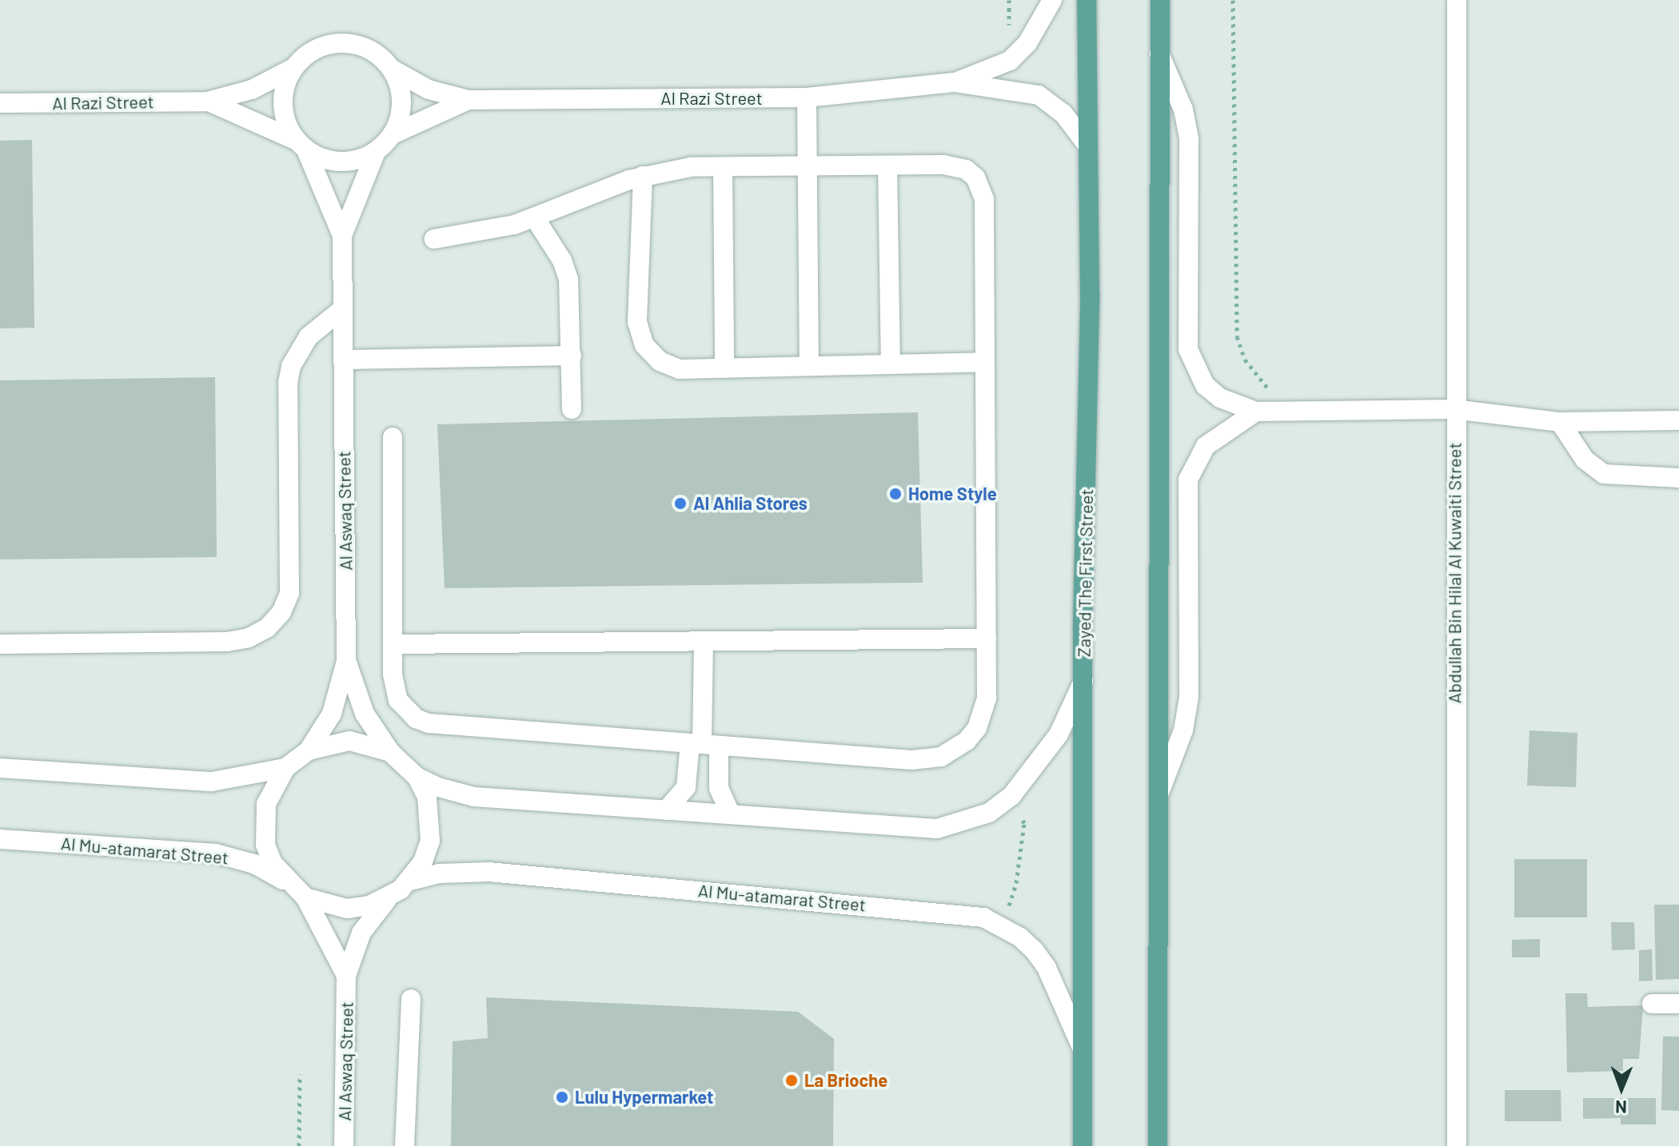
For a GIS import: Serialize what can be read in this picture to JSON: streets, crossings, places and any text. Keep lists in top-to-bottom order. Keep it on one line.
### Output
{"streets":{"main road":["Zayed The First Street"],"street":["Al Razi Street","Al Aswaq Street","Abdullah Bin Hilal Al Kuwaiti Street","Al Mu-atamarat Street"]},"crossings":[["Al Razi Street","Al Aswaq Street"],["Al Razi Street","Zayed The First Street"],["Al Aswaq Street","Al Mu-atamarat Street"],["Zayed The First Street","Al Mu-atamarat Street"]],"places":["Home Style","Al Ahlia Stores","La Brioche","Lulu Hypermarket"],"north":"bottom"}
